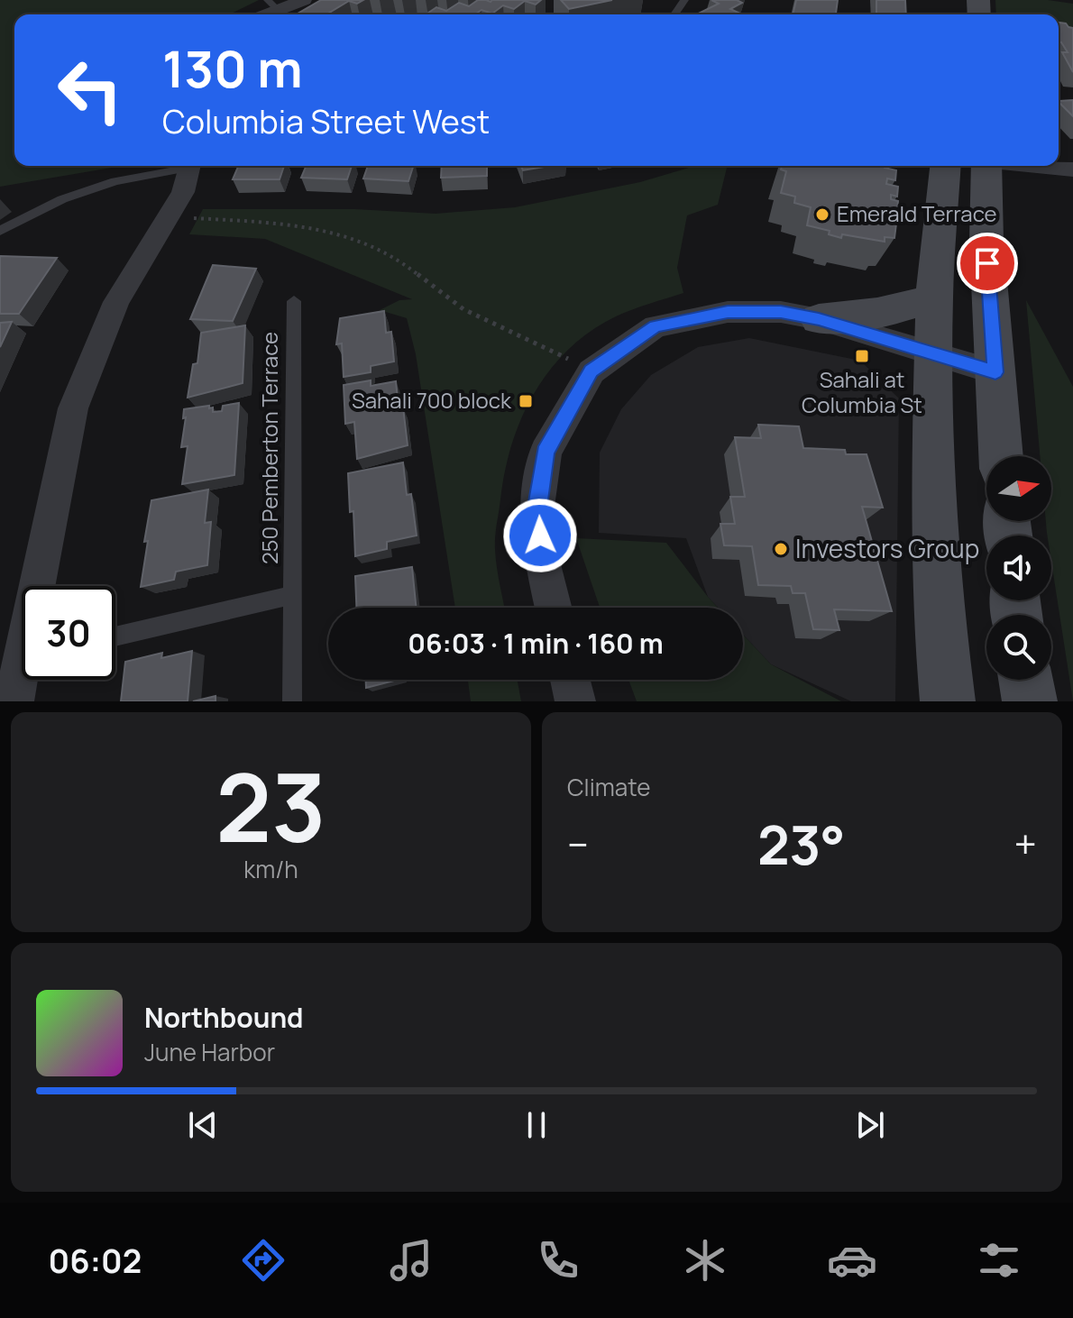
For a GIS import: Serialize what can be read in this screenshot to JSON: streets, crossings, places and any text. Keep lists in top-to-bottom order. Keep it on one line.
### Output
{"streets":{"lane":["250 Pemberton Terrace"]},"places":{"other":["Emerald Terrace","Investors Group"],"transit":["Sahali at Columbia St","Sahali 700 block"]},"north":"right","page":{"turn":["130 m","Columbia Street West"],"limit":"30","trip":"06:03 · 1 min · 160 m","tile":[["23","km/h"],"Climate"],"heat":["−","23°","+"],"song":["Northbound","June Harbor"],"tabs":"06:02"}}
